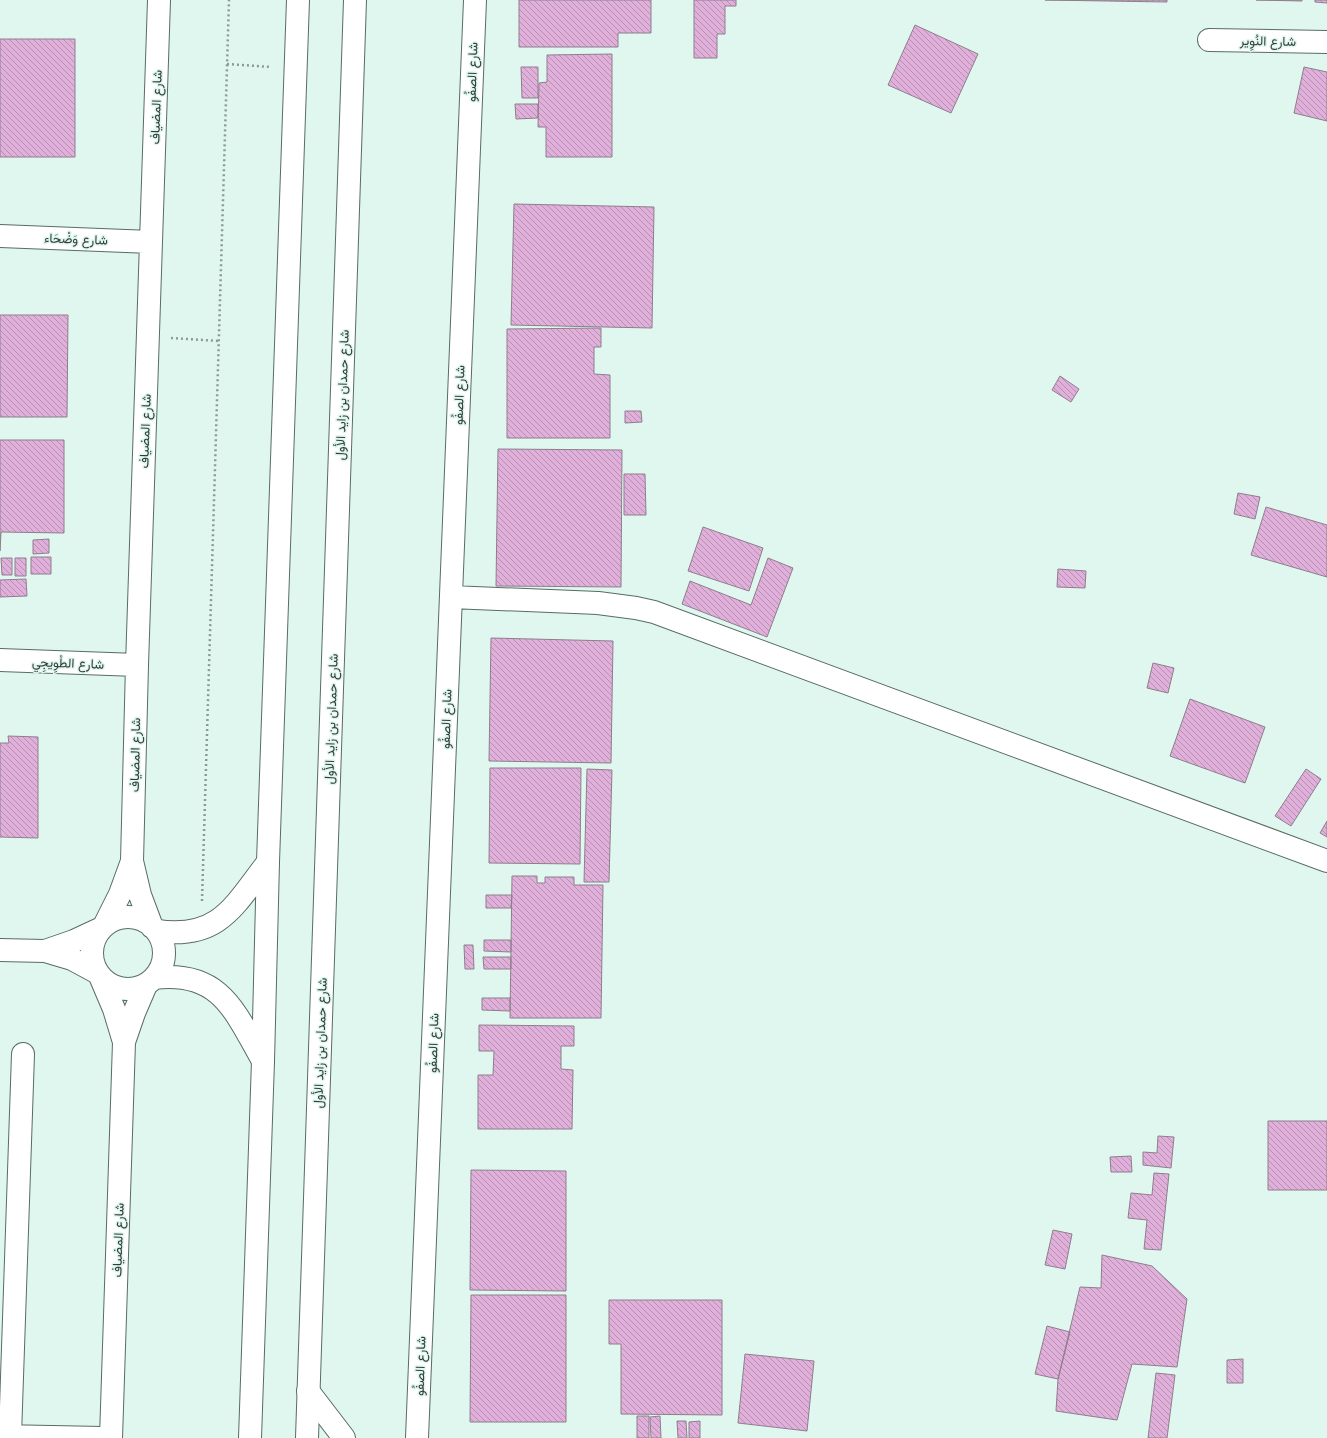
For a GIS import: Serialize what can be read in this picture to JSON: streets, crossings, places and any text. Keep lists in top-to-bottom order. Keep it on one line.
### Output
{"streets":{"street":["شارع النُوِير","شارع الصفُو","شارع المضياف","شارع وَضْحَاء","شارع حمدان بن زايد الأول","شارع الطْوِيجِي"]},"crossings":[["شارع المضياف","شارع وَضْحَاء"],["شارع المضياف","شارع الطْوِيجِي"]]}
